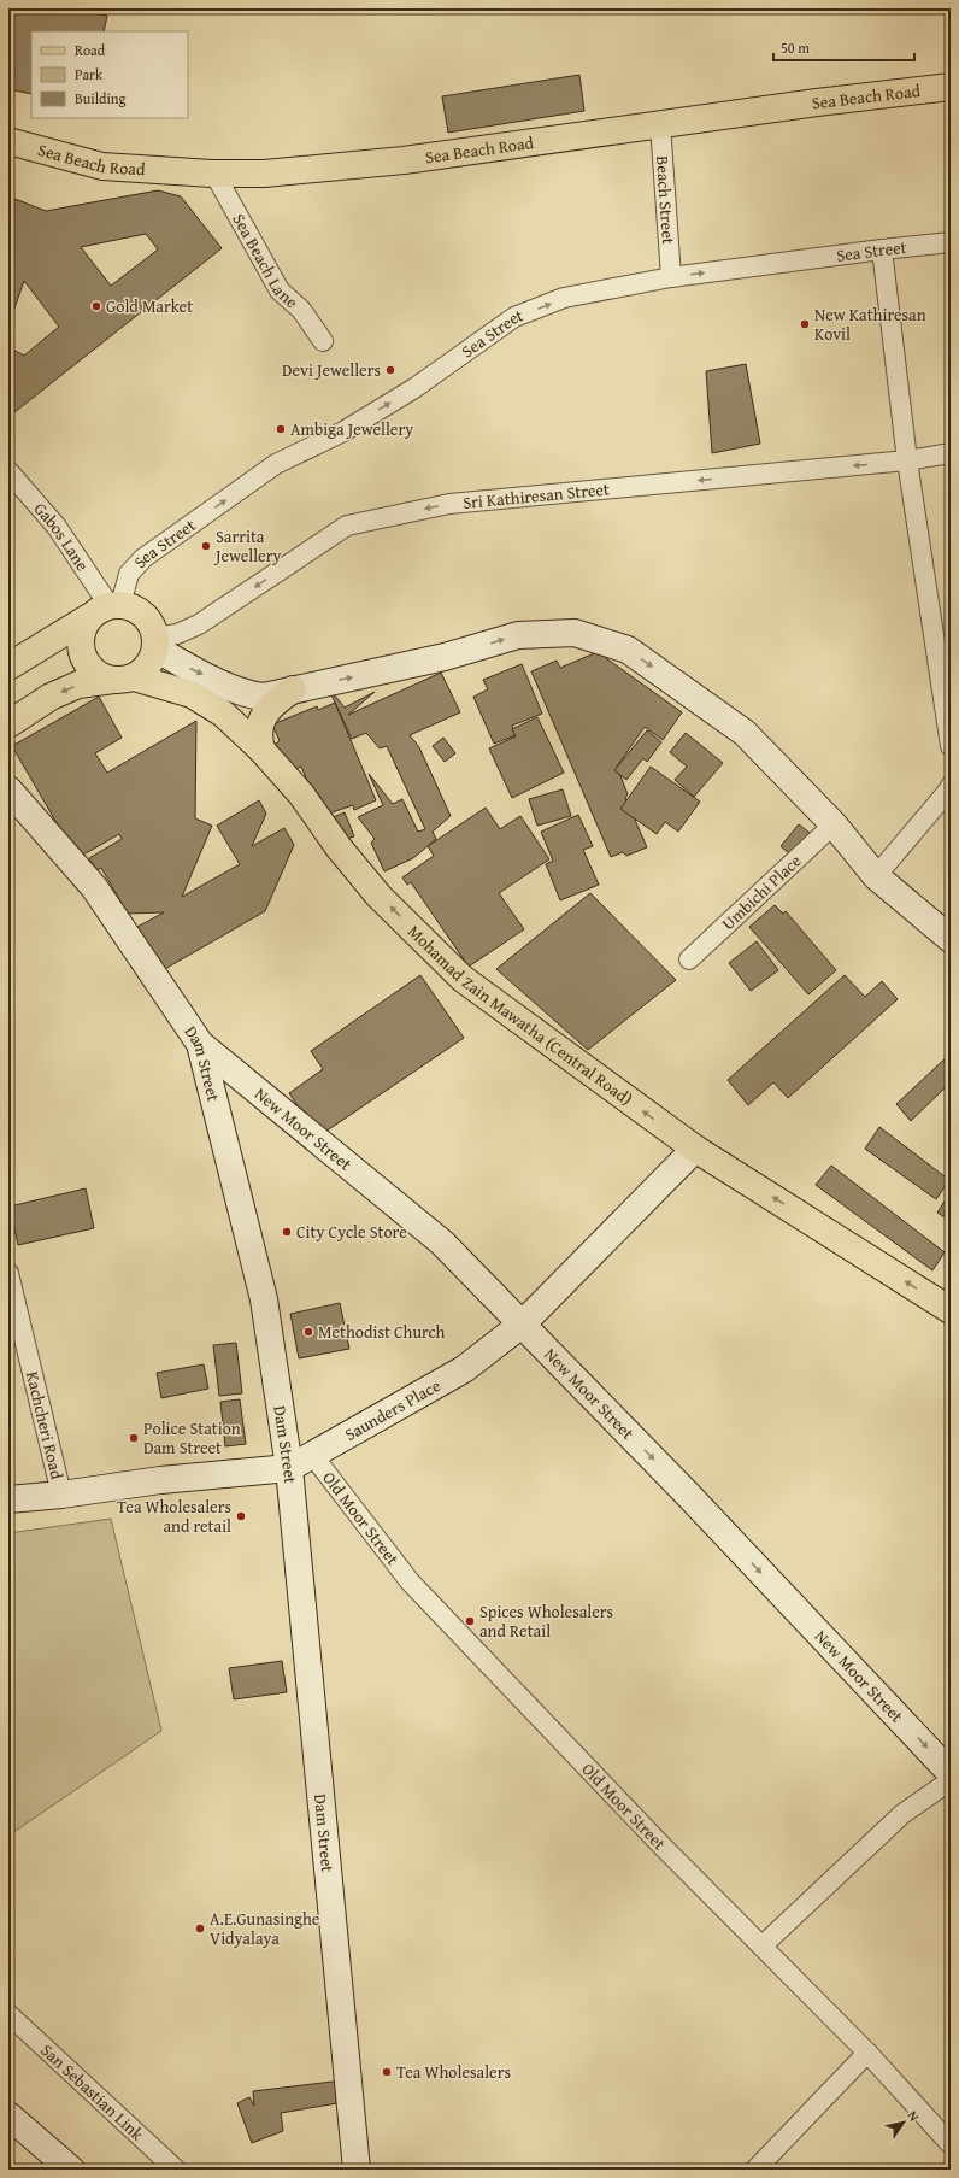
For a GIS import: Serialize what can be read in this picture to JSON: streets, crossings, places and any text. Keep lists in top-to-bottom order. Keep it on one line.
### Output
{"streets":{"main road":["Sea Beach Road","Mohamad Zain Mawatha (Central Road)","Dam Street","New Moor Street","Saunders Place"],"street":["Beach Street","Sea Street","Sea Beach Lane","Sri Kathiresan Street","Gabos Lane","Umbichi Place","Kachcheri Road","Old Moor Street","San Sebastian Link"]},"crossings":[["Sea Beach Road","Beach Street"],["Sea Beach Road","Sea Beach Lane"],["Beach Street","Sea Street"],["Sea Street","Sri Kathiresan Street"],["Sea Street","Gabos Lane"],["Sea Street","Mohamad Zain Mawatha (Central Road)"],["Sri Kathiresan Street","Gabos Lane"],["Sri Kathiresan Street","Mohamad Zain Mawatha (Central Road)"],["Gabos Lane","Mohamad Zain Mawatha (Central Road)"],["Mohamad Zain Mawatha (Central Road)","Saunders Place"],["Dam Street","New Moor Street"],["Dam Street","Saunders Place"],["New Moor Street","Saunders Place"],["Saunders Place","Kachcheri Road"],["Saunders Place","Old Moor Street"]],"one_way":["Sea Street","Sri Kathiresan Street","Mohamad Zain Mawatha (Central Road)","New Moor Street"],"places":["Gold Market","New Kathiresan Kovil","Devi Jewellers","Ambiga Jewellery","Sarrita Jewellery","City Cycle Store","Methodist Church","Police Station Dam Street","Tea Wholesalers and retail","Spices Wholesalers and Retail","A.E.Gunasinghe Vidyalaya","Tea Wholesalers"],"legend":["Road","Park","Building"],"scale_bar":"50 m","north":"top right"}
